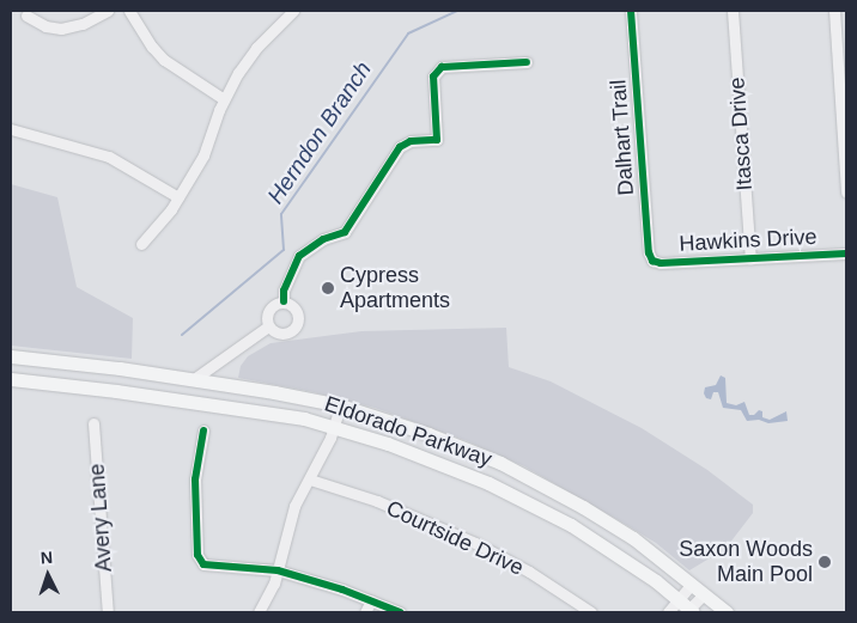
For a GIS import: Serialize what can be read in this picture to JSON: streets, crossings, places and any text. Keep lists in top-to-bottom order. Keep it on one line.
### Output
{"streets":{"main road":["Eldorado Parkway"],"street":["Itasca Drive","Dalhart Trail","Hawkins Drive","Avery Lane","Courtside Drive"]},"crossings":[["Itasca Drive","Hawkins Drive"],["Dalhart Trail","Hawkins Drive"]],"water":["Herndon Branch"],"places":["Cypress Apartments","Saxon Woods Main Pool"],"north":"top"}
